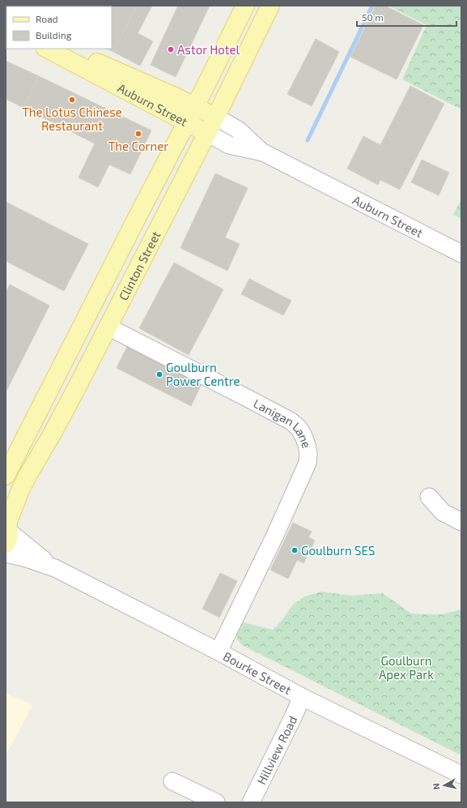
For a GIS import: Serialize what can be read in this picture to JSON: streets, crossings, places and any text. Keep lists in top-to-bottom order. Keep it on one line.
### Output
{"streets":{"main road":["Auburn Street","Clinton Street"],"street":["Lanigan Lane","Bourke Street","Hillview Road"]},"crossings":[["Auburn Street","Clinton Street"],["Clinton Street","Lanigan Lane"],["Clinton Street","Bourke Street"],["Lanigan Lane","Bourke Street"],["Bourke Street","Hillview Road"]],"parks":["Goulburn Apex Park"],"places":["Astor Hotel","The Lotus Chinese Restaurant","The Corner","Goulburn Power Centre","Goulburn SES"],"legend":["Road","Building"],"scale_bar":"50 m","north":"left"}
